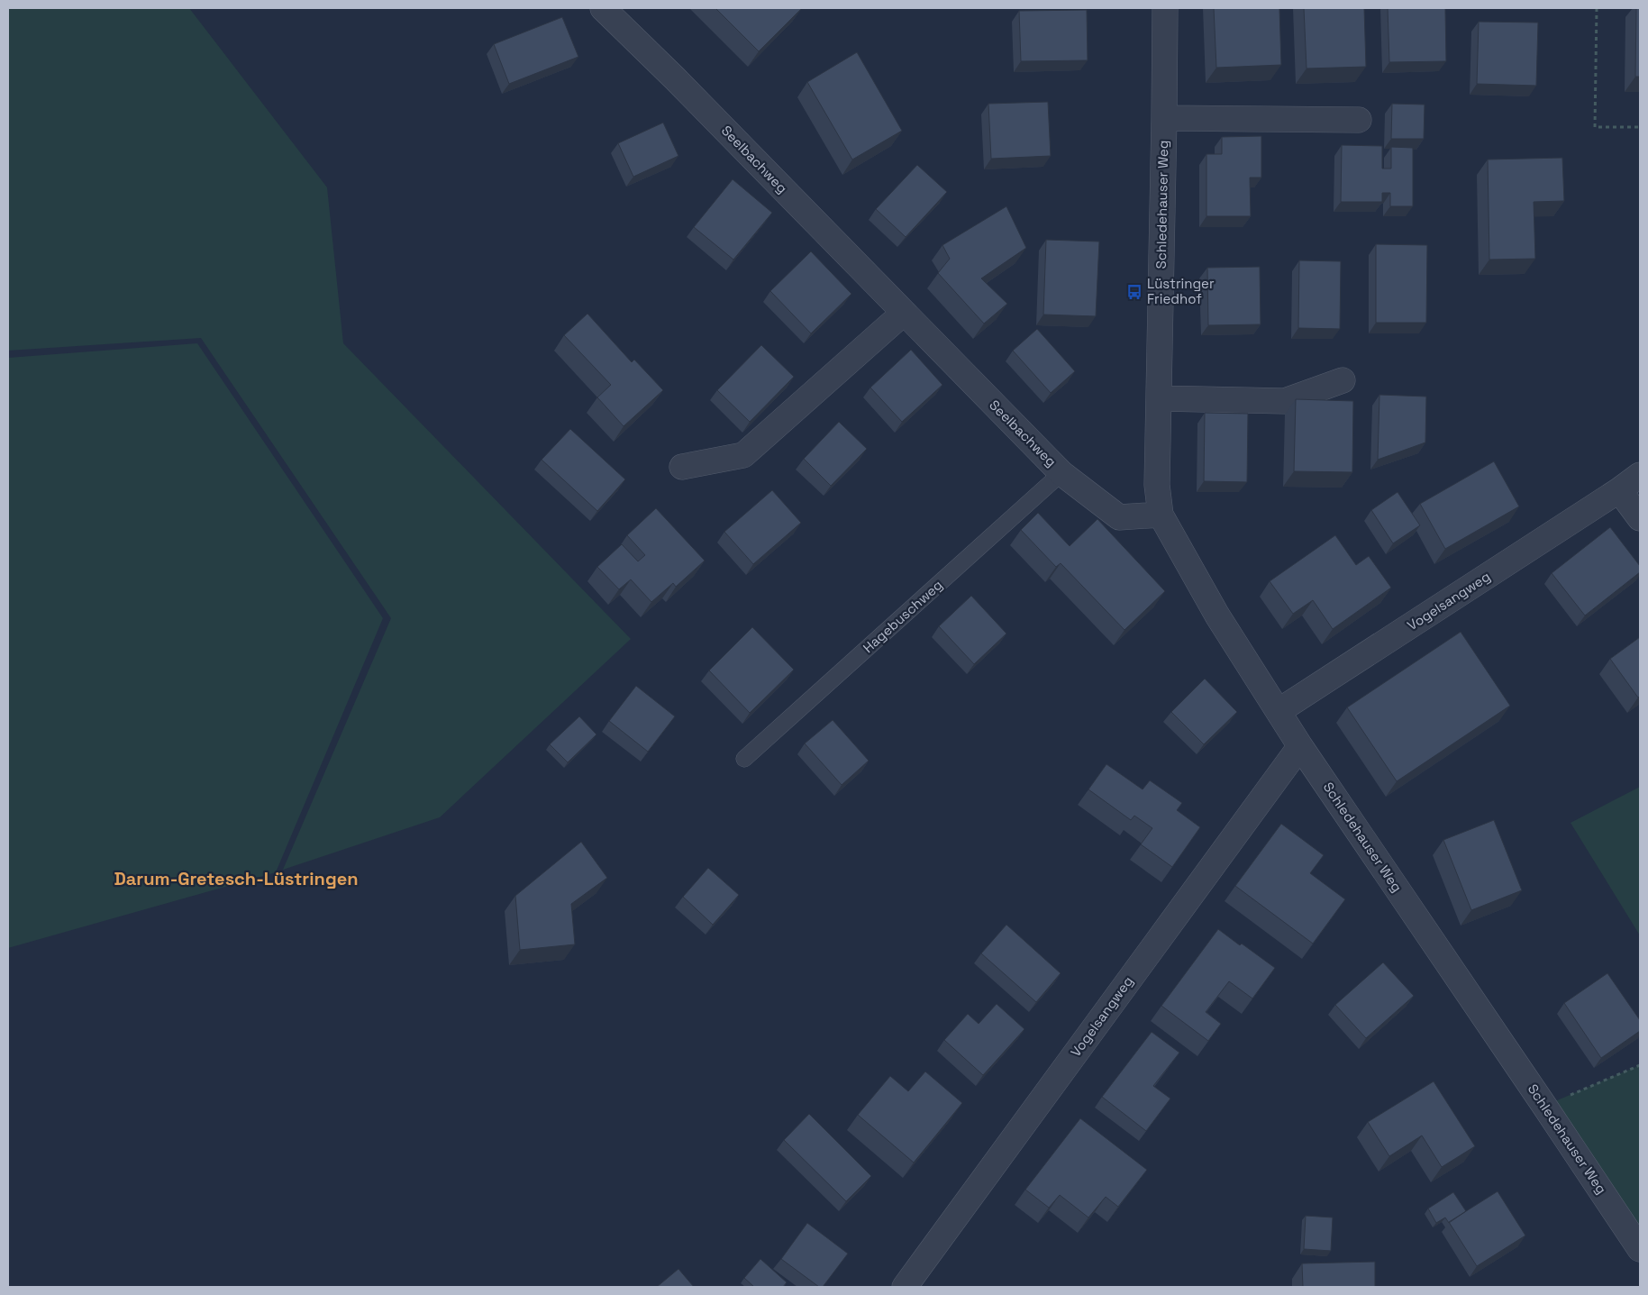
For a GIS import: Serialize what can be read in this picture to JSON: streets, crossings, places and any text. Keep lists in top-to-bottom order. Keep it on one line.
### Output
{"streets":{"street":["Seelbachweg","Schledehauser Weg","Vogelsangweg"],"lane":["Hagebuschweg"]},"crossings":[["Seelbachweg","Schledehauser Weg"],["Seelbachweg","Hagebuschweg"],["Schledehauser Weg","Vogelsangweg"]],"districts":["Darum-Gretesch-Lüstringen"],"places":{"bus stop":["Lüstringer Friedhof"]}}
